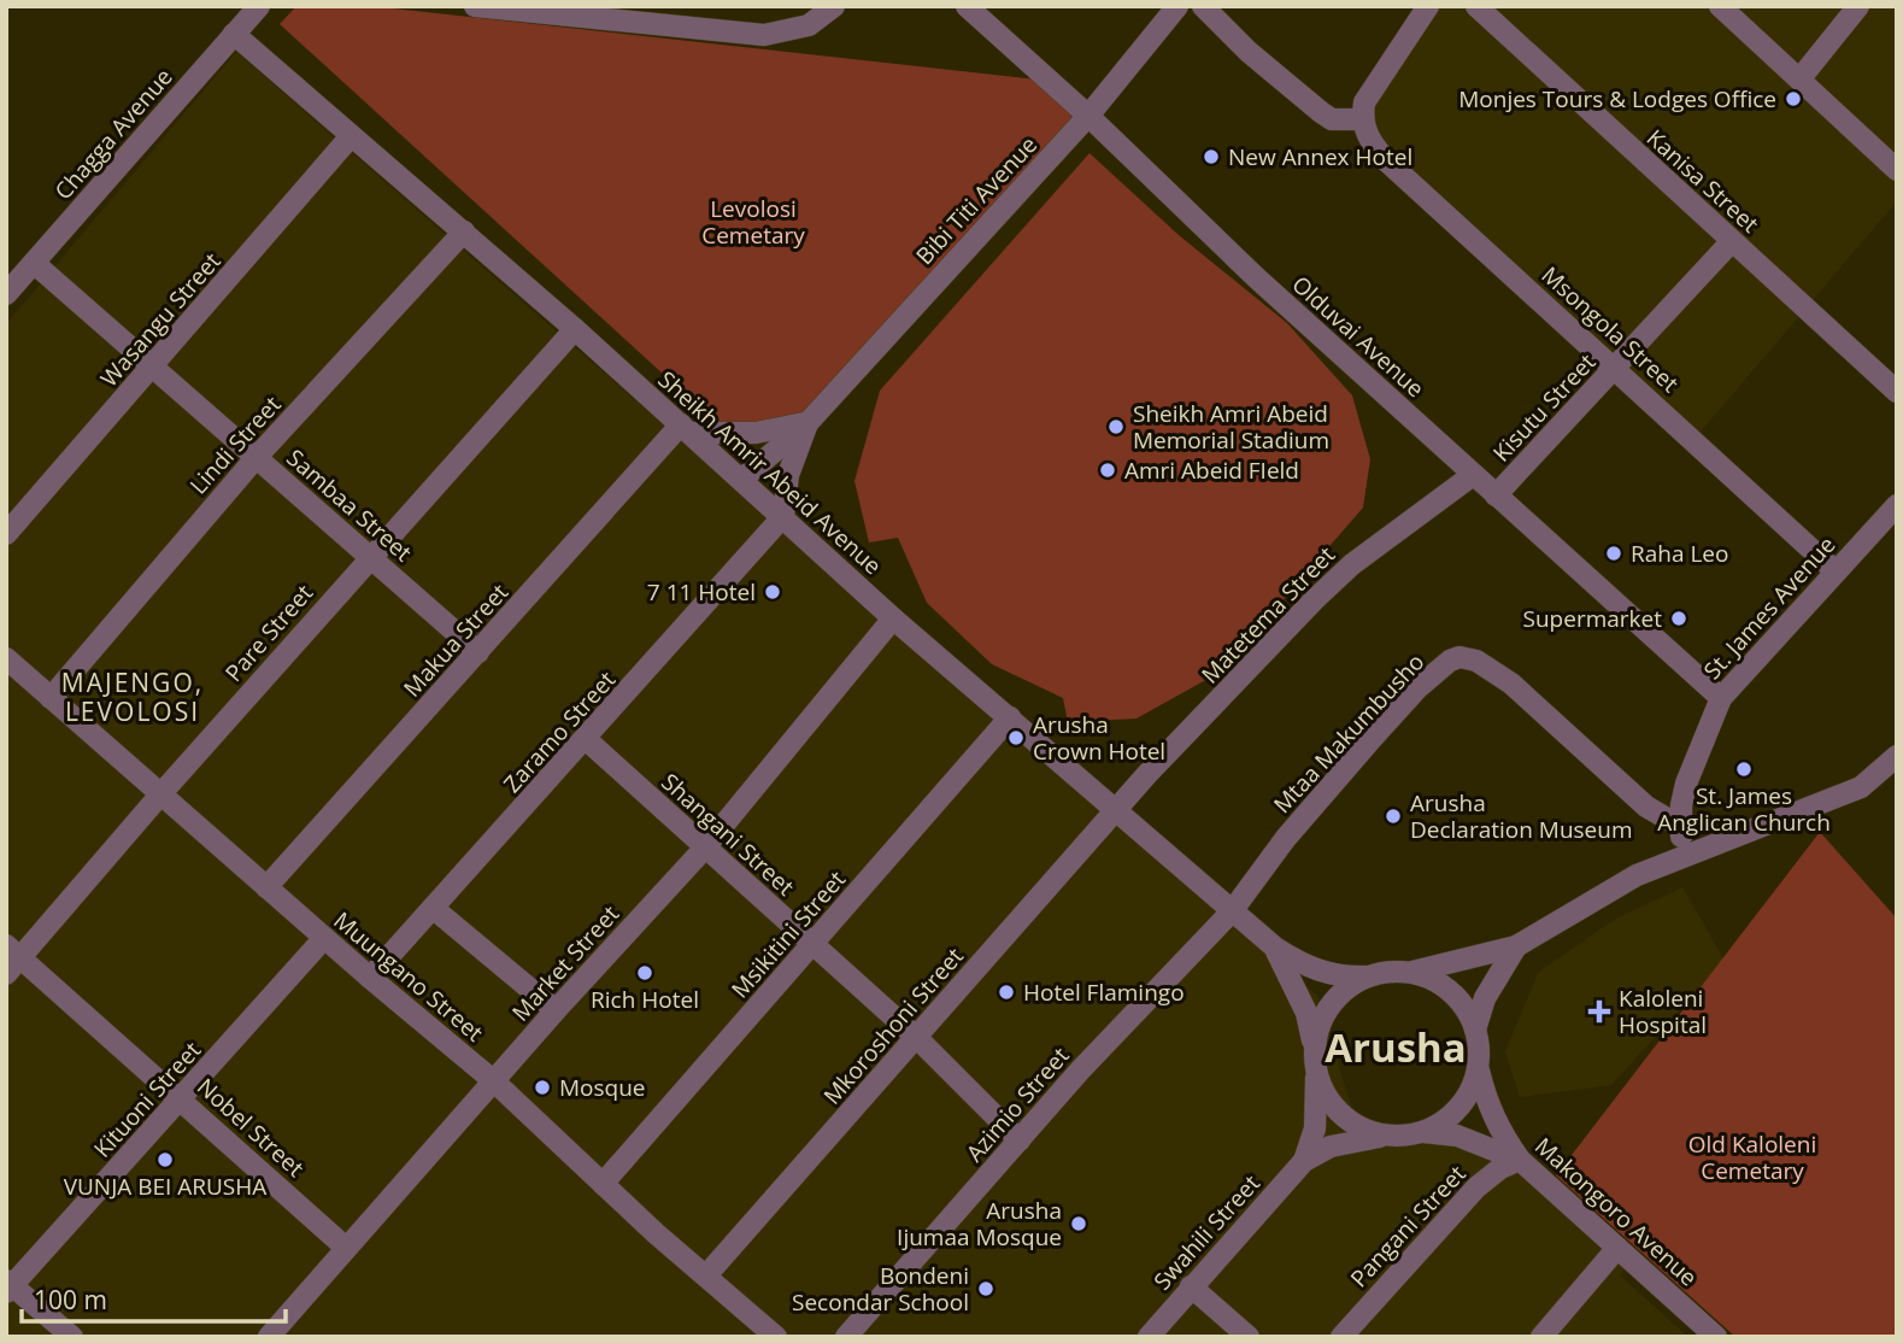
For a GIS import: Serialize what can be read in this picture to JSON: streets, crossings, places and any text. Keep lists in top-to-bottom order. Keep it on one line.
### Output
{"streets":{"street":["Chagga Avenue","Kanisa Street","Bibi Titi Avenue","Wasangu Street","Msongola Street","Olduvai Avenue","Kisutu Street","Lindi Street","Sheikh Amrir Abeid Avenue","Sambaa Street","St. James Avenue","Matetema Street","Pare Street","Makua Street","Zaramo Street","Mtaa Makumbusho","Shangani Street","Msikitini Street","Market Street","Muungano Street","Mkoroshoni Street","Kituoni Street","Azimio Street","Nobel Street","Makongoro Avenue","Pangani Street","Swahili Street"]},"crossings":[["Chagga Avenue","Sheikh Amrir Abeid Avenue"],["Chagga Avenue","Sambaa Street"],["Kanisa Street","Kisutu Street"],["Bibi Titi Avenue","Olduvai Avenue"],["Wasangu Street","Sheikh Amrir Abeid Avenue"],["Wasangu Street","Sambaa Street"],["Msongola Street","Kisutu Street"],["Msongola Street","St. James Avenue"],["Olduvai Avenue","Kisutu Street"],["Olduvai Avenue","St. James Avenue"],["Olduvai Avenue","Matetema Street"],["Lindi Street","Sheikh Amrir Abeid Avenue"],["Lindi Street","Sambaa Street"],["Lindi Street","Muungano Street"],["Sheikh Amrir Abeid Avenue","Matetema Street"],["Sheikh Amrir Abeid Avenue","Pare Street"],["Sheikh Amrir Abeid Avenue","Makua Street"],["Sheikh Amrir Abeid Avenue","Zaramo Street"],["Sheikh Amrir Abeid Avenue","Mtaa Makumbusho"],["Sheikh Amrir Abeid Avenue","Msikitini Street"],["Sheikh Amrir Abeid Avenue","Market Street"],["Sheikh Amrir Abeid Avenue","Mkoroshoni Street"],["Sheikh Amrir Abeid Avenue","Azimio Street"],["Sambaa Street","Pare Street"],["Sambaa Street","Makua Street"],["St. James Avenue","Mtaa Makumbusho"],["Matetema Street","Mkoroshoni Street"],["Pare Street","Muungano Street"],["Pare Street","Nobel Street"],["Makua Street","Muungano Street"],["Zaramo Street","Shangani Street"],["Zaramo Street","Muungano Street"],["Mtaa Makumbusho","Azimio Street"],["Shangani Street","Msikitini Street"],["Shangani Street","Market Street"],["Shangani Street","Mkoroshoni Street"],["Shangani Street","Azimio Street"],["Msikitini Street","Muungano Street"],["Market Street","Muungano Street"],["Market Street","Nobel Street"],["Muungano Street","Mkoroshoni Street"],["Muungano Street","Kituoni Street"],["Kituoni Street","Nobel Street"],["Makongoro Avenue","Pangani Street"],["Makongoro Avenue","Swahili Street"]],"districts":["MAJENGO, LEVOLOSI","Arusha"],"parks":["Levolosi Cemetary","Old Kaloleni Cemetary"],"places":{"other":["Monjes Tours & Lodges Office","New Annex Hotel","Sheikh Amri Abeid Memorial Stadium","Amri Abeid FIeld","Raha Leo","7 11 Hotel","Supermarket","Arusha Crown Hotel","St. James Anglican Church","Arusha Declaration Museum","Rich Hotel","Hotel Flamingo","Mosque","VUNJA BEI ARUSHA","Arusha Ijumaa Mosque","Bondeni Secondar School"],"health":["Kaloleni Hospital"]},"scale_bar":"100 m"}
